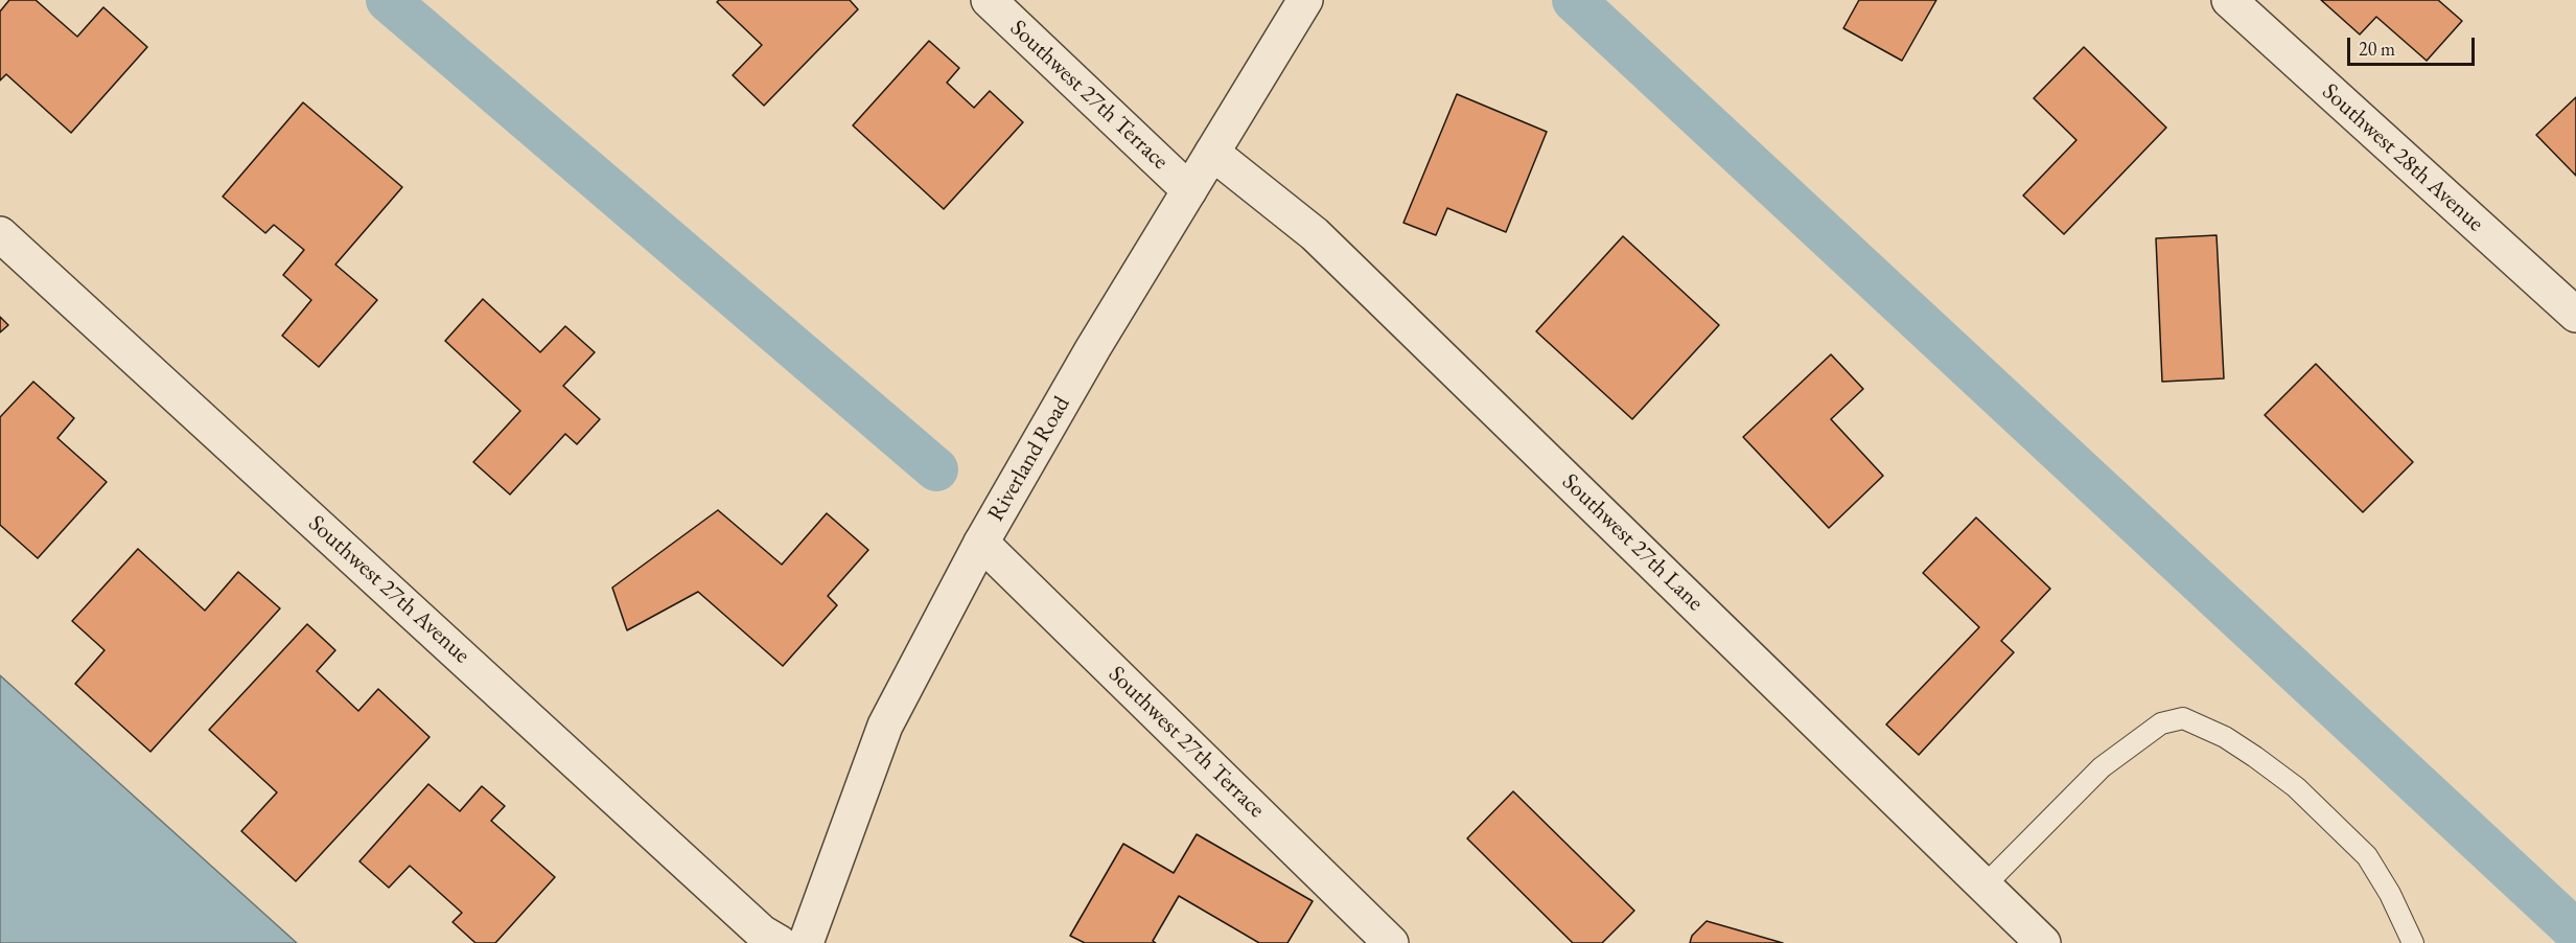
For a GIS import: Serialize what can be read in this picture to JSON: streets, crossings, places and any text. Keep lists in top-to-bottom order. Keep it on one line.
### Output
{"streets":{"street":["Southwest 27th Terrace","Southwest 28th Avenue","Riverland Road","Southwest 27th Lane","Southwest 27th Avenue"]},"crossings":[["Southwest 27th Terrace","Riverland Road"],["Riverland Road","Southwest 27th Lane"]],"scale_bar":"20 m"}
